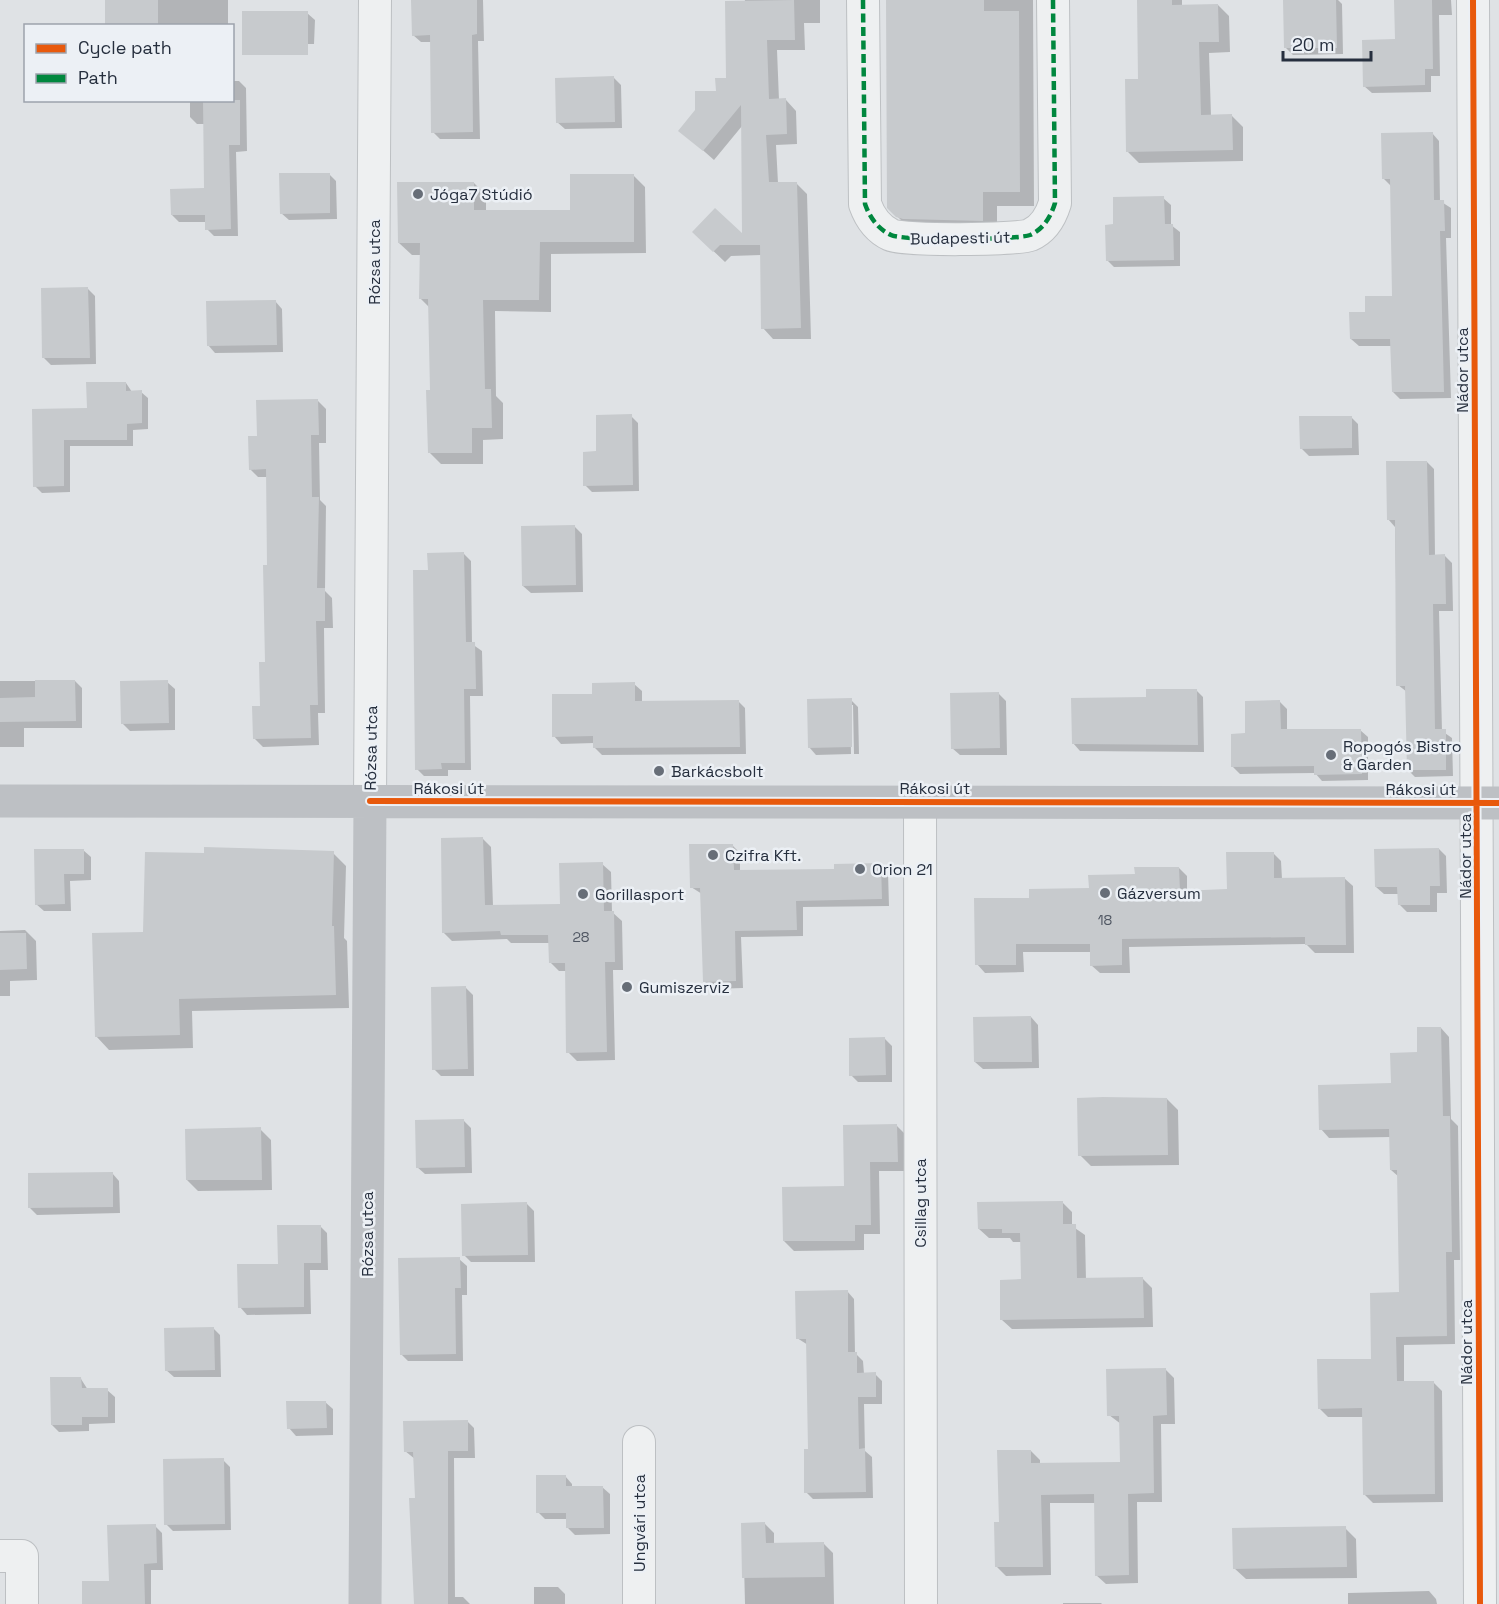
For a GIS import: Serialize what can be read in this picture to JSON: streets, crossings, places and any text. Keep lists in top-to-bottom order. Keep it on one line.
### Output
{"streets":{"main road":["Rózsa utca","Rákosi út"],"street":["Budapesti út","Nádor utca","Csillag utca","Ungvári utca"]},"crossings":[["Rózsa utca","Rákosi út"],["Nádor utca","Rákosi út"],["Rákosi út","Csillag utca"]],"places":["Jóga7 Stúdió","Ropogós Bistro & Garden","Barkácsbolt","Czifra Kft.","Orion 21","Gázversum","Gorillasport","Gumiszerviz"],"house_numbers":["18","28"],"legend":["Cycle path","Path"],"scale_bar":"20 m"}
